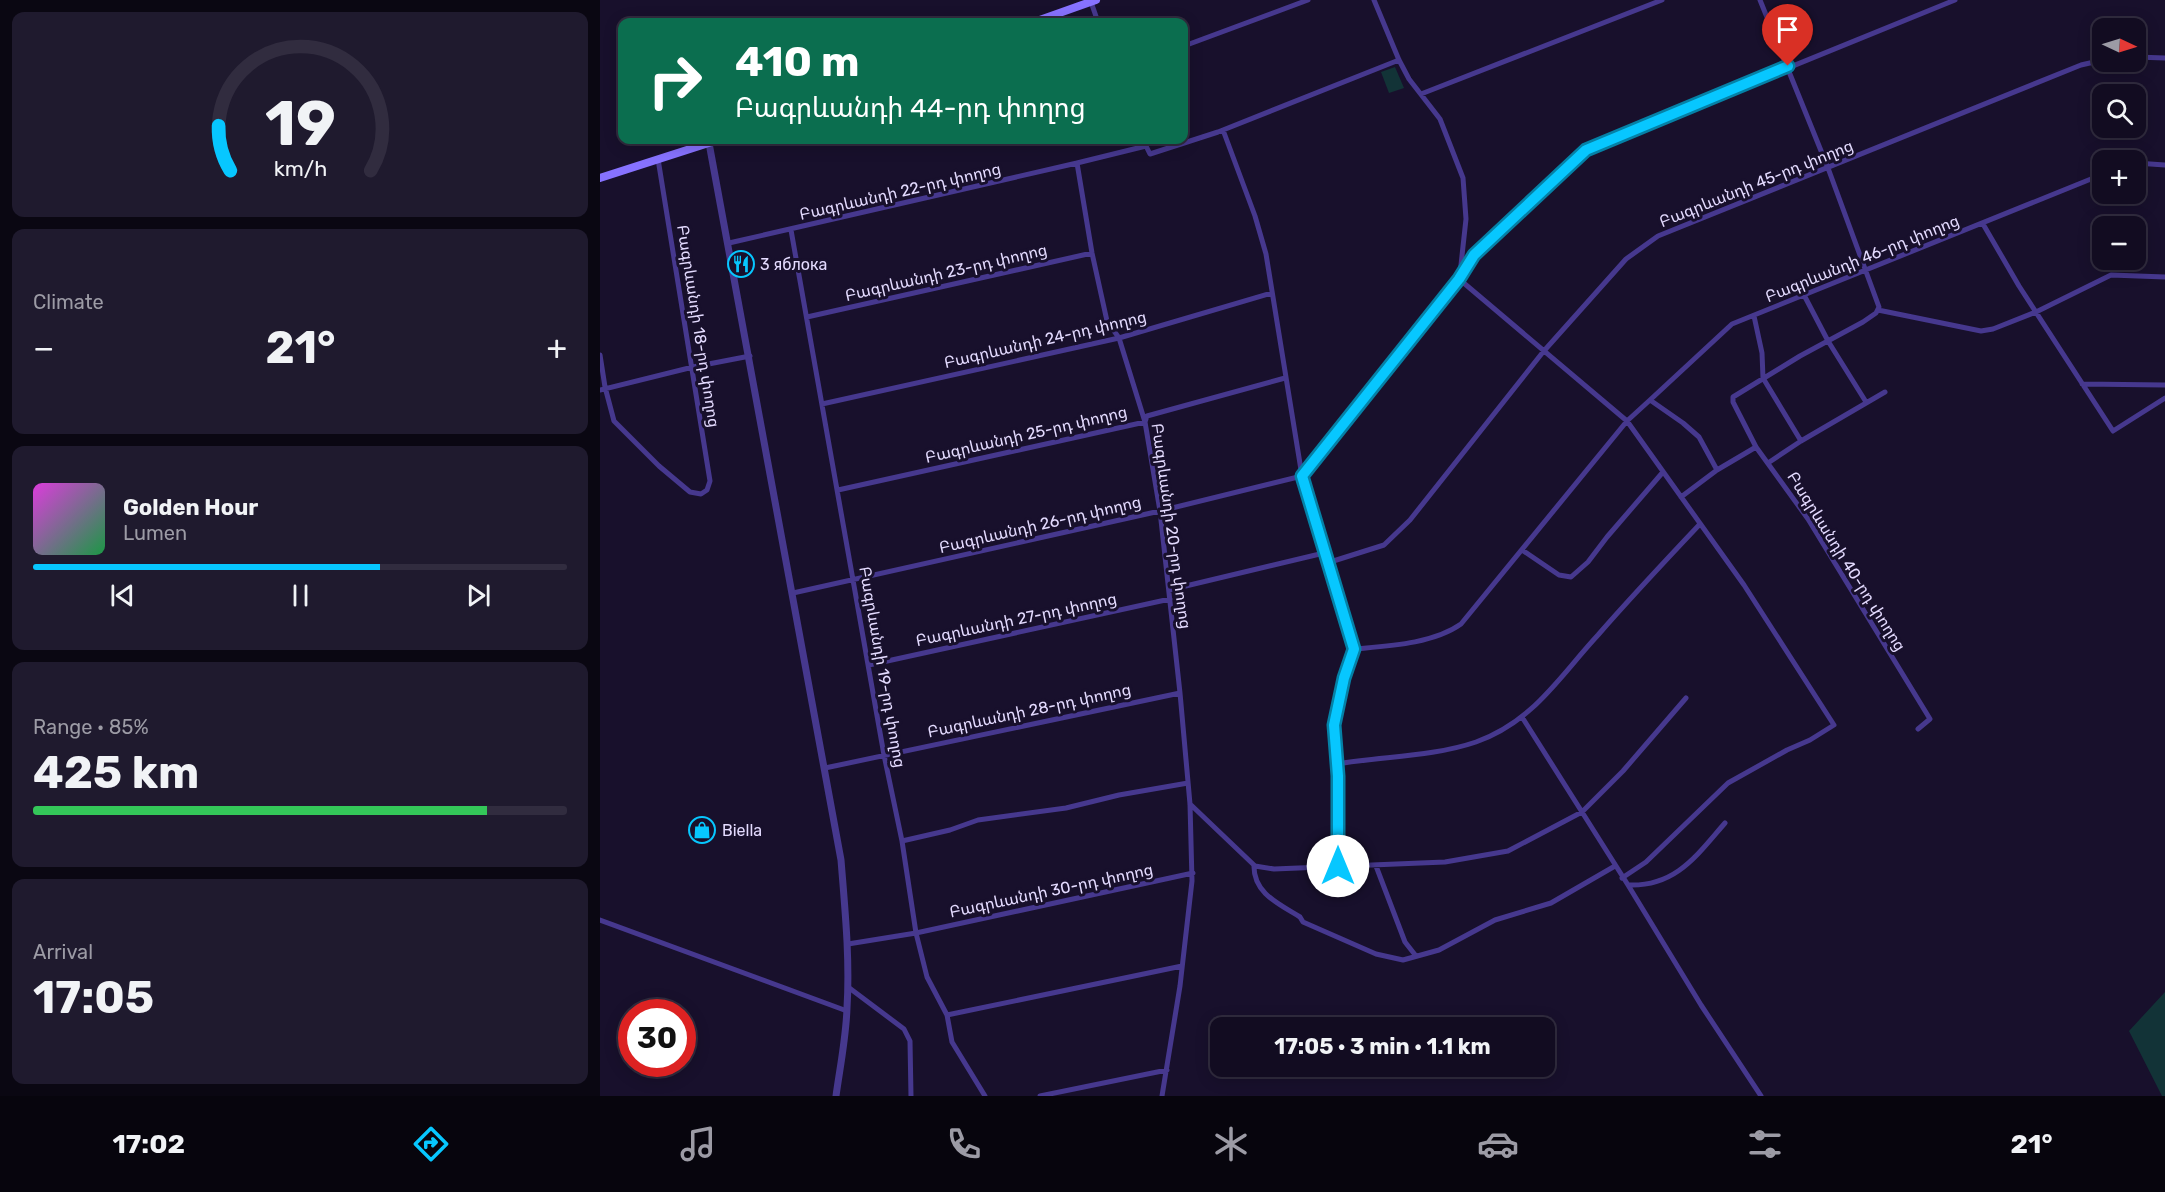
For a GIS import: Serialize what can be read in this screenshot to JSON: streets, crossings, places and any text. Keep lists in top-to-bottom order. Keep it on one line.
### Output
{"streets":{"street":["Բագրևանդի 45-րդ փողոց","Բագրևանդի 22-րդ փողոց","Բագրևանդի 46-րդ փողոց","Բագրևանդի 23-րդ փողոց","Բագրևանդի 18-րդ փողոց","Բագրևանդի 24-րդ փողոց","Բագրևանդի 25-րդ փողոց","Բագրևանդի 26-րդ փողոց","Բագրևանդի 20-րդ փողոց","Բագրևանդի 40-րդ փողոց","Բագրևանդի 27-րդ փողոց","Բագրևանդի 19-րդ փողոց","Բագրևանդի 28-րդ փողոց","Բագրևանդի 30-րդ փողոց"]},"crossings":[["Բագրևանդի 22-րդ փողոց","Բագրևանդի 20-րդ փողոց"],["Բագրևանդի 22-րդ փողոց","Բագրևանդի 19-րդ փողոց"],["Բագրևանդի 23-րդ փողոց","Բագրևանդի 20-րդ փողոց"],["Բագրևանդի 23-րդ փողոց","Բագրևանդի 19-րդ փողոց"],["Բագրևանդի 24-րդ փողոց","Բագրևանդի 20-րդ փողոց"],["Բագրևանդի 24-րդ փողոց","Բագրևանդի 19-րդ փողոց"],["Բագրևանդի 25-րդ փողոց","Բագրևանդի 20-րդ փողոց"],["Բագրևանդի 25-րդ փողոց","Բագրևանդի 19-րդ փողոց"],["Բագրևանդի 26-րդ փողոց","Բագրևանդի 20-րդ փողոց"],["Բագրևանդի 26-րդ փողոց","Բագրևանդի 19-րդ փողոց"],["Բագրևանդի 20-րդ փողոց","Բագրևանդի 27-րդ փողոց"],["Բագրևանդի 20-րդ փողոց","Բագրևանդի 28-րդ փողոց"],["Բագրևանդի 20-րդ փողոց","Բագրևանդի 30-րդ փողոց"],["Բագրևանդի 27-րդ փողոց","Բագրևանդի 19-րդ փողոց"],["Բագրևանդի 19-րդ փողոց","Բագրևանդի 28-րդ փողոց"],["Բագրևանդի 19-րդ փողոց","Բագրևանդի 30-րդ փողոց"]],"places":{"restaurant":["3 яблока"],"shop":["Biella"]},"north":"right","page":{"map_buttons":["+","−"],"turn":["410 m","Բագրևանդի 44-րդ փողոց"],"tile":["Climate",["Range · 85%","425 km"],["Arrival","17:05"]],"heat":["−","21°","+"],"song":["Golden Hour","Lumen"],"limit":"30","trip":"17:05 · 3 min · 1.1 km","tabs":["17:02","21°"],"gauge":["19","km/h"]}}
